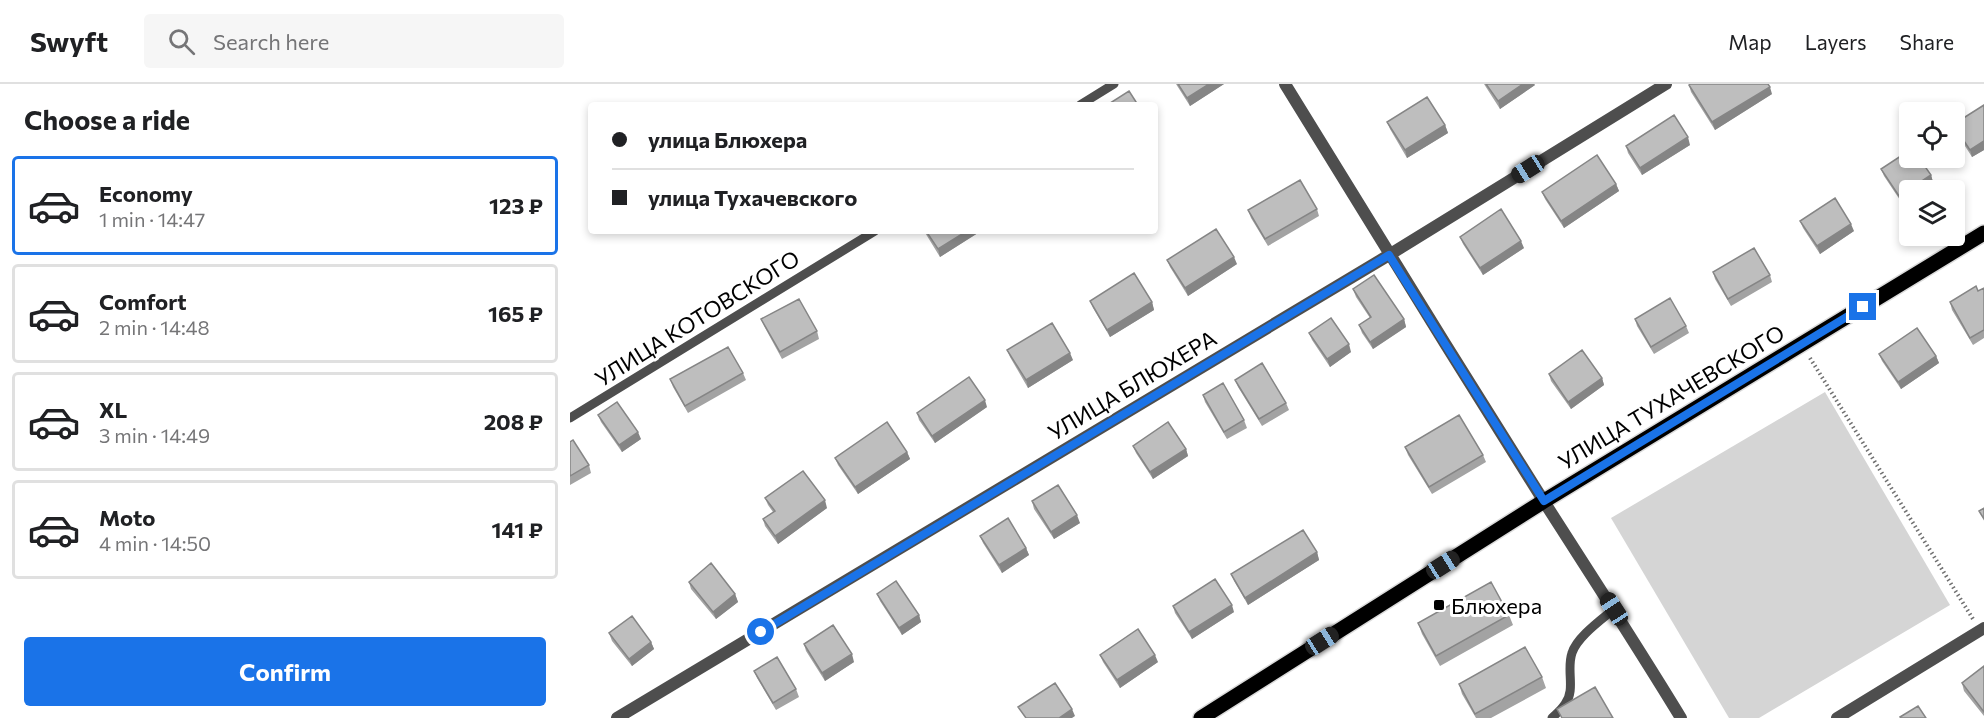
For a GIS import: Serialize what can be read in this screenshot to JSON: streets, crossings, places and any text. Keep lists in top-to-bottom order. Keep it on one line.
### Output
{"streets":{"main road":["УЛИЦА ТУХАЧЕВСКОГО"],"street":["УЛИЦА БЛЮХЕРА"],"lane":["УЛИЦА КОТОВСКОГО"]},"places":{"transit":["Блюхера"]},"page":{"header":"Swyft","search":"Search here","nav":["Map","Layers","Share"],"heading":"Choose a ride","banner":["улица Блюхера","улица Тухачевского"],"list":[{"name":"Economy","note":"1 min · 14:47","value":"123 ₽"},{"name":"Comfort","note":"2 min · 14:48","value":"165 ₽"},{"name":"XL","note":"3 min · 14:49","value":"208 ₽"},{"name":"Moto","note":"4 min · 14:50","value":"141 ₽"}],"buttons":"Confirm"}}
